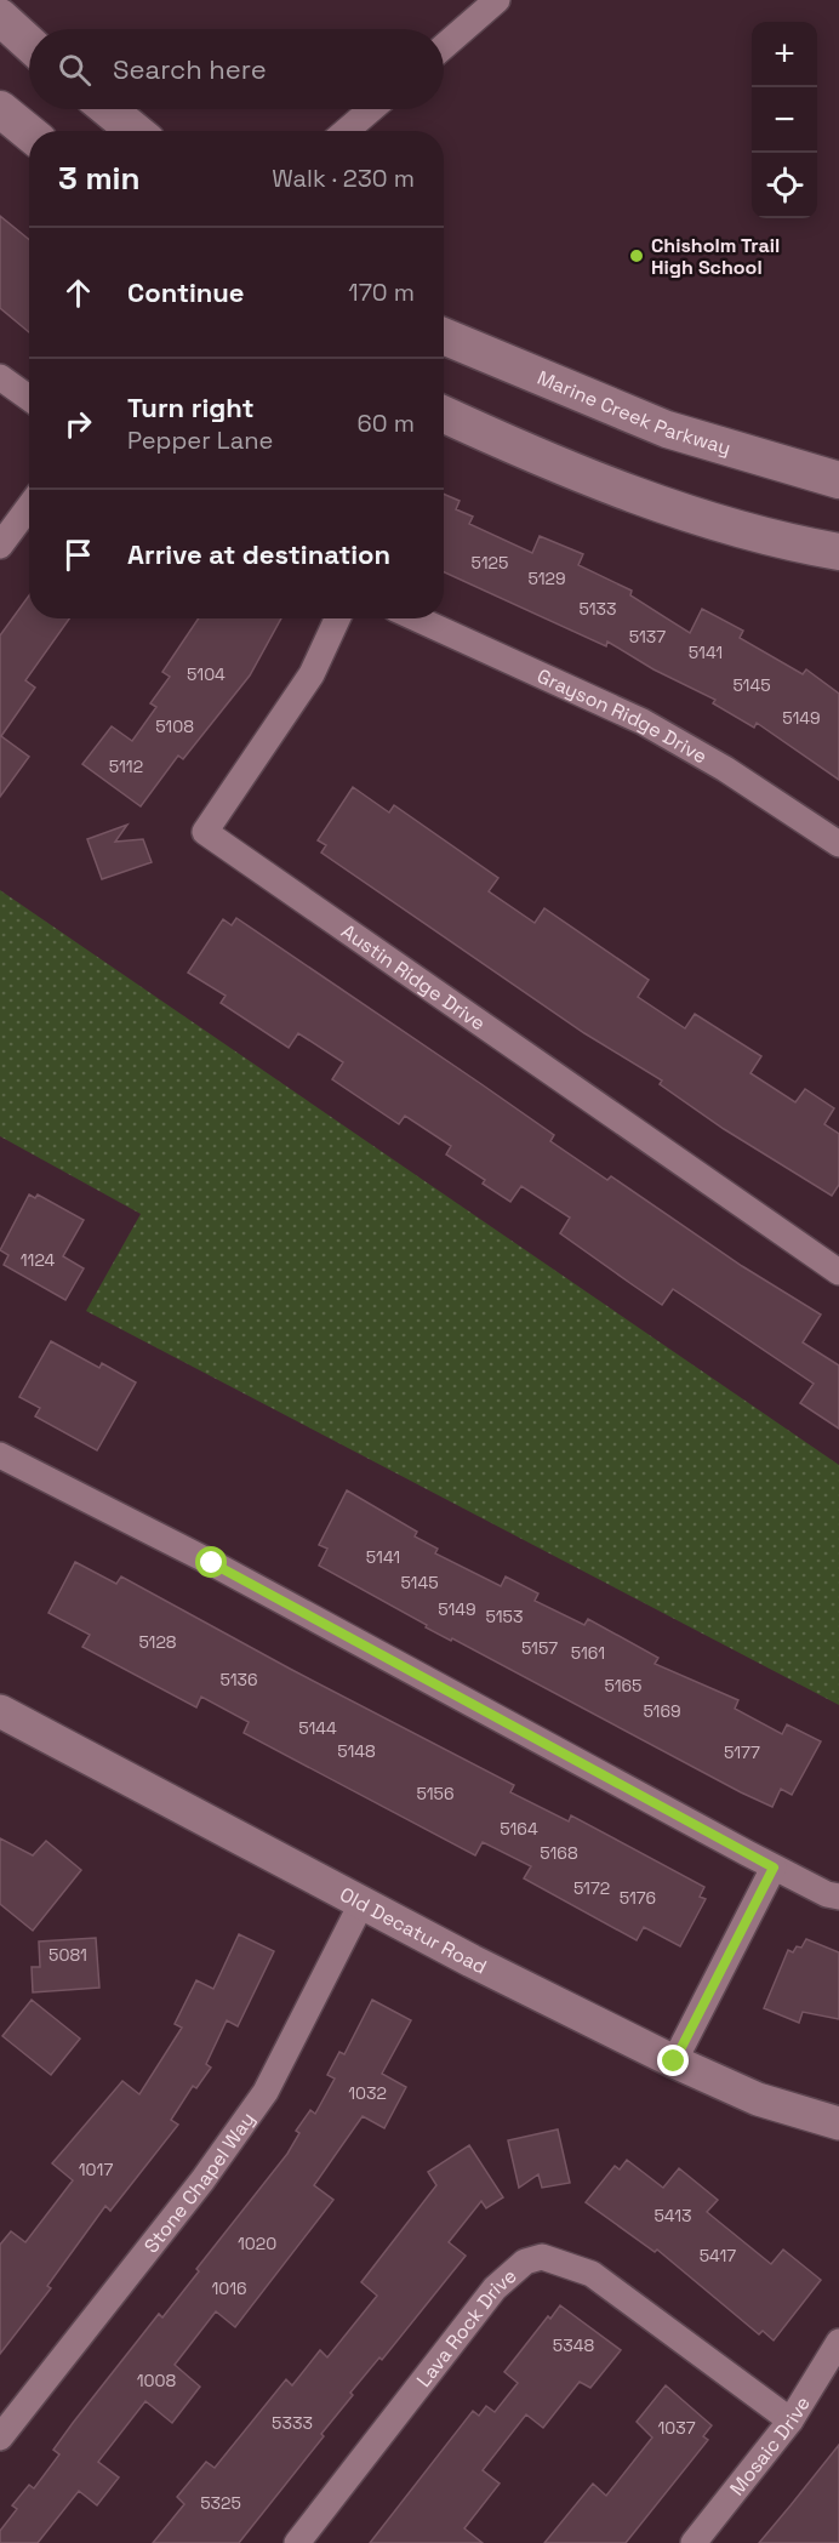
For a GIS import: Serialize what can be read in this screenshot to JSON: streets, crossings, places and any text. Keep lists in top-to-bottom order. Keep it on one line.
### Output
{"streets":{"main road":["Marine Creek Parkway"],"street":["Grayson Ridge Drive","Austin Ridge Drive","Old Decatur Road","Stone Chapel Way","Lava Rock Drive","Mosaic Drive"]},"crossings":[["Old Decatur Road","Stone Chapel Way"],["Lava Rock Drive","Mosaic Drive"]],"places":["Chisholm Trail High School"],"house_numbers":["5125","5129","5133","5137","5141","5104","5145","5149","5108","5112","1124","5141","5145","5149","5153","5128","5157","5161","5136","5165","5169","5144","5148","5177","5156","5164","5168","5172","5176","5081","1032","1017","5413","1020","5417","1016","5348","1008","5333","1037","5325"],"page":{"map_buttons":["+","−"],"search":"Search here","heading":["3 min","Walk · 230 m"],"list":[["Continue","170 m"],["Turn right","Pepper Lane","60 m"],"Arrive at destination"]}}
